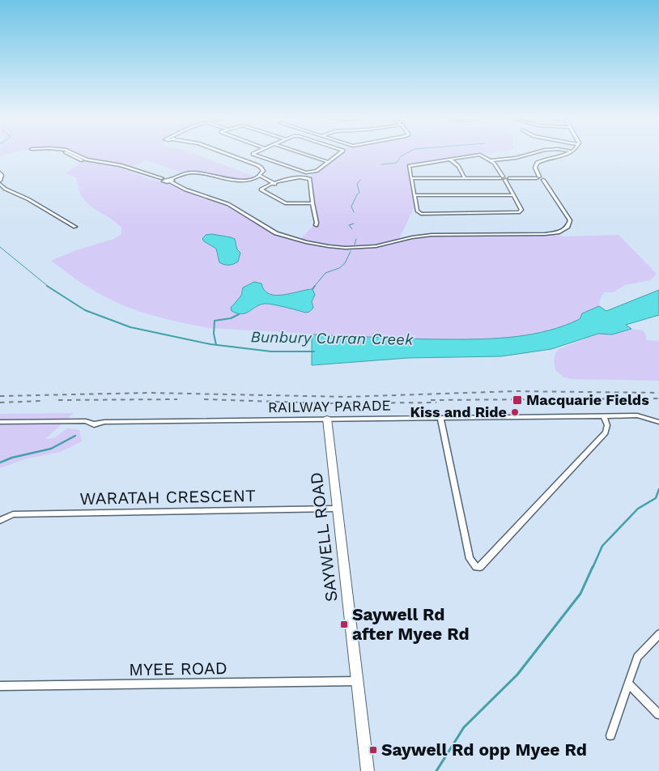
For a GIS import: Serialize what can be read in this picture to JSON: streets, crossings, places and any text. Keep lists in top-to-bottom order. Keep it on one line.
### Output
{"streets":{"street":["RAILWAY PARADE","WARATAH CRESCENT","SAYWELL ROAD","MYEE ROAD"]},"crossings":[["RAILWAY PARADE","SAYWELL ROAD"],["WARATAH CRESCENT","SAYWELL ROAD"],["SAYWELL ROAD","MYEE ROAD"]],"water":["Bunbury Curran Creek"],"places":{"transit":["Macquarie Fields","Saywell Rd after Myee Rd","Saywell Rd opp Myee Rd"],"other":["Kiss and Ride"]}}
